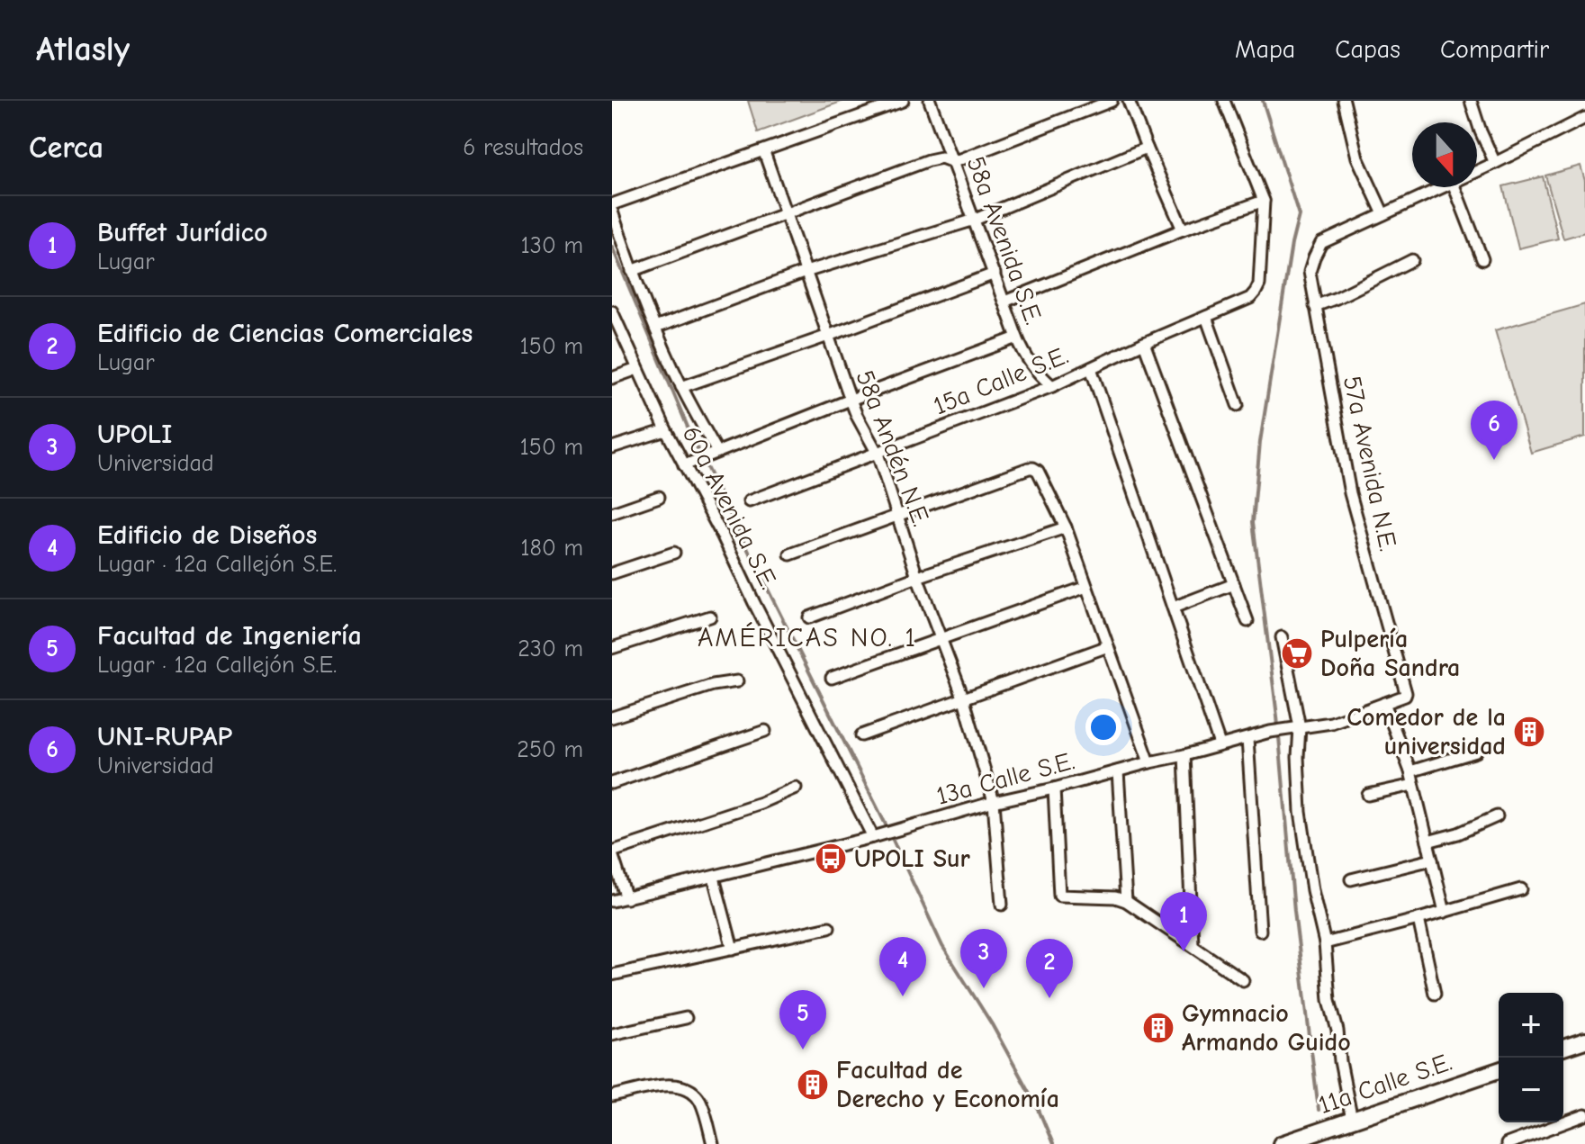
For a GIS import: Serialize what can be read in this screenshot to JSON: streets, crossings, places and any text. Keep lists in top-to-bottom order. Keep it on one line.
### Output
{"streets":{"street":["58a Avenida S.E.","15a Calle S.E.","58a Andén N.E.","57a Avenida N.E.","60a Avenida S.E.","13a Calle S.E.","11a Calle S.E."]},"crossings":[["58a Avenida S.E.","15a Calle S.E."],["15a Calle S.E.","58a Andén N.E."],["58a Andén N.E.","13a Calle S.E."],["57a Avenida N.E.","13a Calle S.E."],["60a Avenida S.E.","13a Calle S.E."]],"districts":["AMÉRICAS NO. 1"],"places":{"supermarket":["Pulpería Doña Sandra"],"building":["Comedor de la universidad","Gymnacio Armando Guido","Facultad de Derecho y Economía"],"bus stop":["UPOLI Sur"]},"north":"bottom","page":{"header":"Atlasly","nav":["Mapa","Capas","Compartir"],"heading":["Cerca","6 resultados"],"list":[{"mark":"1","name":"Buffet Jurídico","note":"Lugar","value":"130 m"},{"mark":"2","name":"Edificio de Ciencias Comerciales","note":"Lugar","value":"150 m"},{"mark":"3","name":"UPOLI","note":"Universidad","value":"150 m"},{"mark":"4","name":"Edificio de Diseños","note":"Lugar · 12a Callejón S.E.","value":"180 m"},{"mark":"5","name":"Facultad de Ingeniería","note":"Lugar · 12a Callejón S.E.","value":"230 m"},{"mark":"6","name":"UNI-RUPAP","note":"Universidad","value":"250 m"}],"pins":["6","1","3","4","2","5"],"map_buttons":["+","−"]}}
